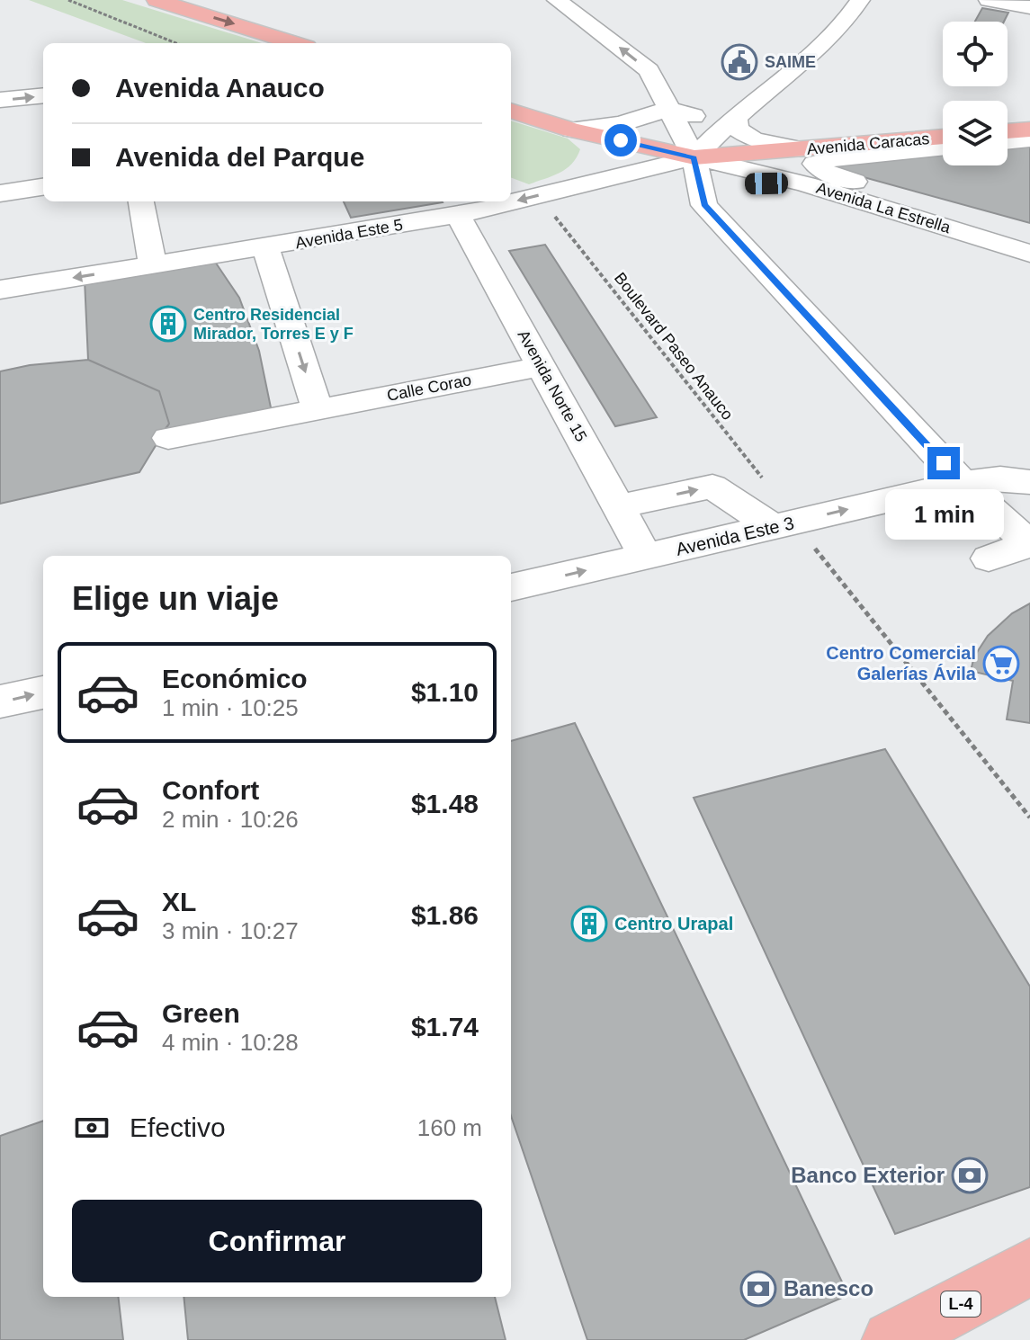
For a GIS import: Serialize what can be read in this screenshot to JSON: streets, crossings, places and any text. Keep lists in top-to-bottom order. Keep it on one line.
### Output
{"streets":{"main road":["Avenida Caracas","L-4"],"street":["Avenida La Estrella","Avenida Este 5","Avenida Norte 15","Calle Corao","Avenida Este 3"],"path":["Boulevard Paseo Anauco"]},"crossings":[["Avenida Caracas","Avenida La Estrella"],["Avenida Caracas","Avenida Este 5"],["Avenida La Estrella","Avenida Este 5"],["Avenida Este 5","Avenida Norte 15"],["Avenida Norte 15","Calle Corao"],["Avenida Norte 15","Avenida Este 3"]],"places":{"public building":["SAIME"],"building":["Centro Residencial Mirador, Torres E y F","Centro Urapal"],"supermarket":["Centro Comercial Galerías Ávila"],"bank":["Banco Exterior","Banesco"]},"page":{"banner":["Avenida Anauco","Avenida del Parque"],"bubble":"1 min","heading":"Elige un viaje","list":[{"name":"Económico","note":"1 min · 10:25","value":"$1.10"},{"name":"Confort","note":"2 min · 10:26","value":"$1.48"},{"name":"XL","note":"3 min · 10:27","value":"$1.86"},{"name":"Green","note":"4 min · 10:28","value":"$1.74"}],"pay":["Efectivo","160 m"],"buttons":"Confirmar"}}
